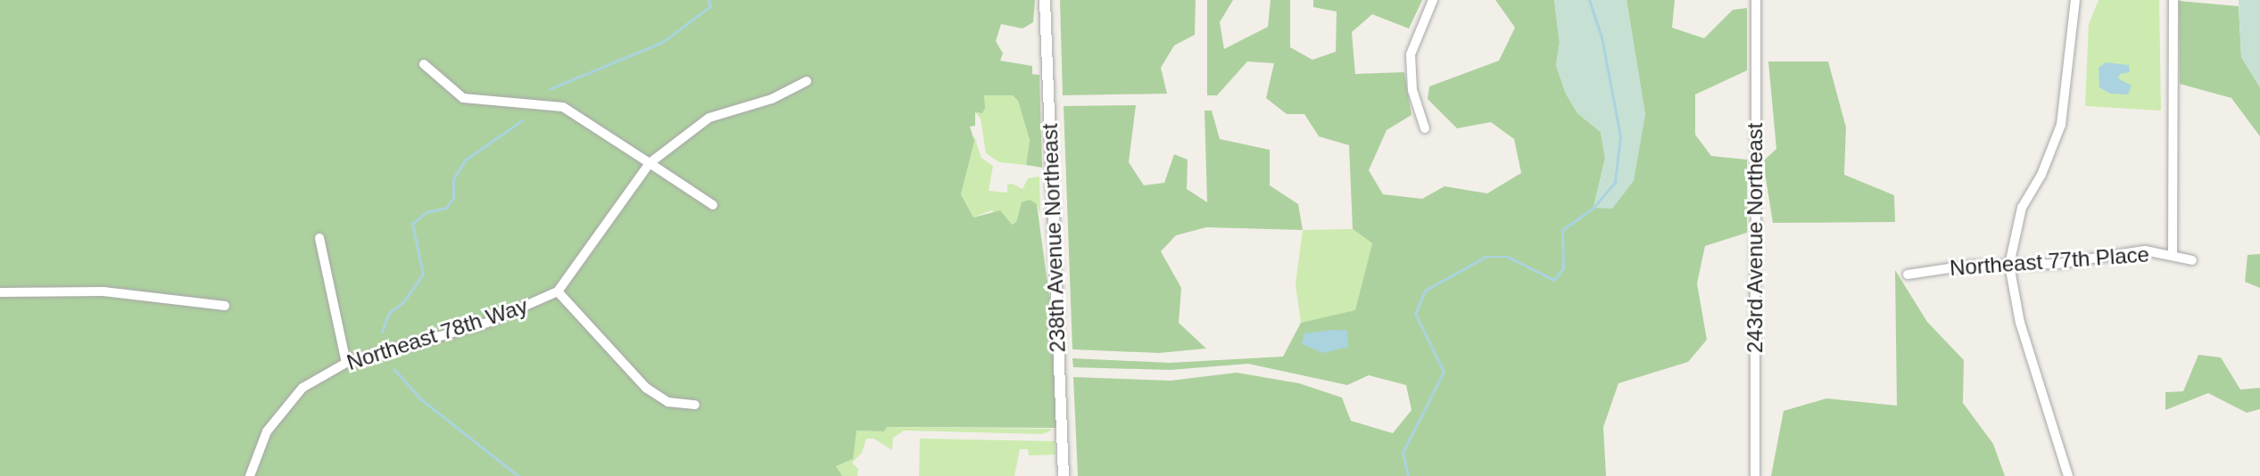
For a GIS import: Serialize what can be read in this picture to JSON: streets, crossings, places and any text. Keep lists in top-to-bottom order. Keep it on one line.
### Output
{"streets":{"street":["238th Avenue Northeast","243rd Avenue Northeast","Northeast 77th Place","Northeast 78th Way"]}}
